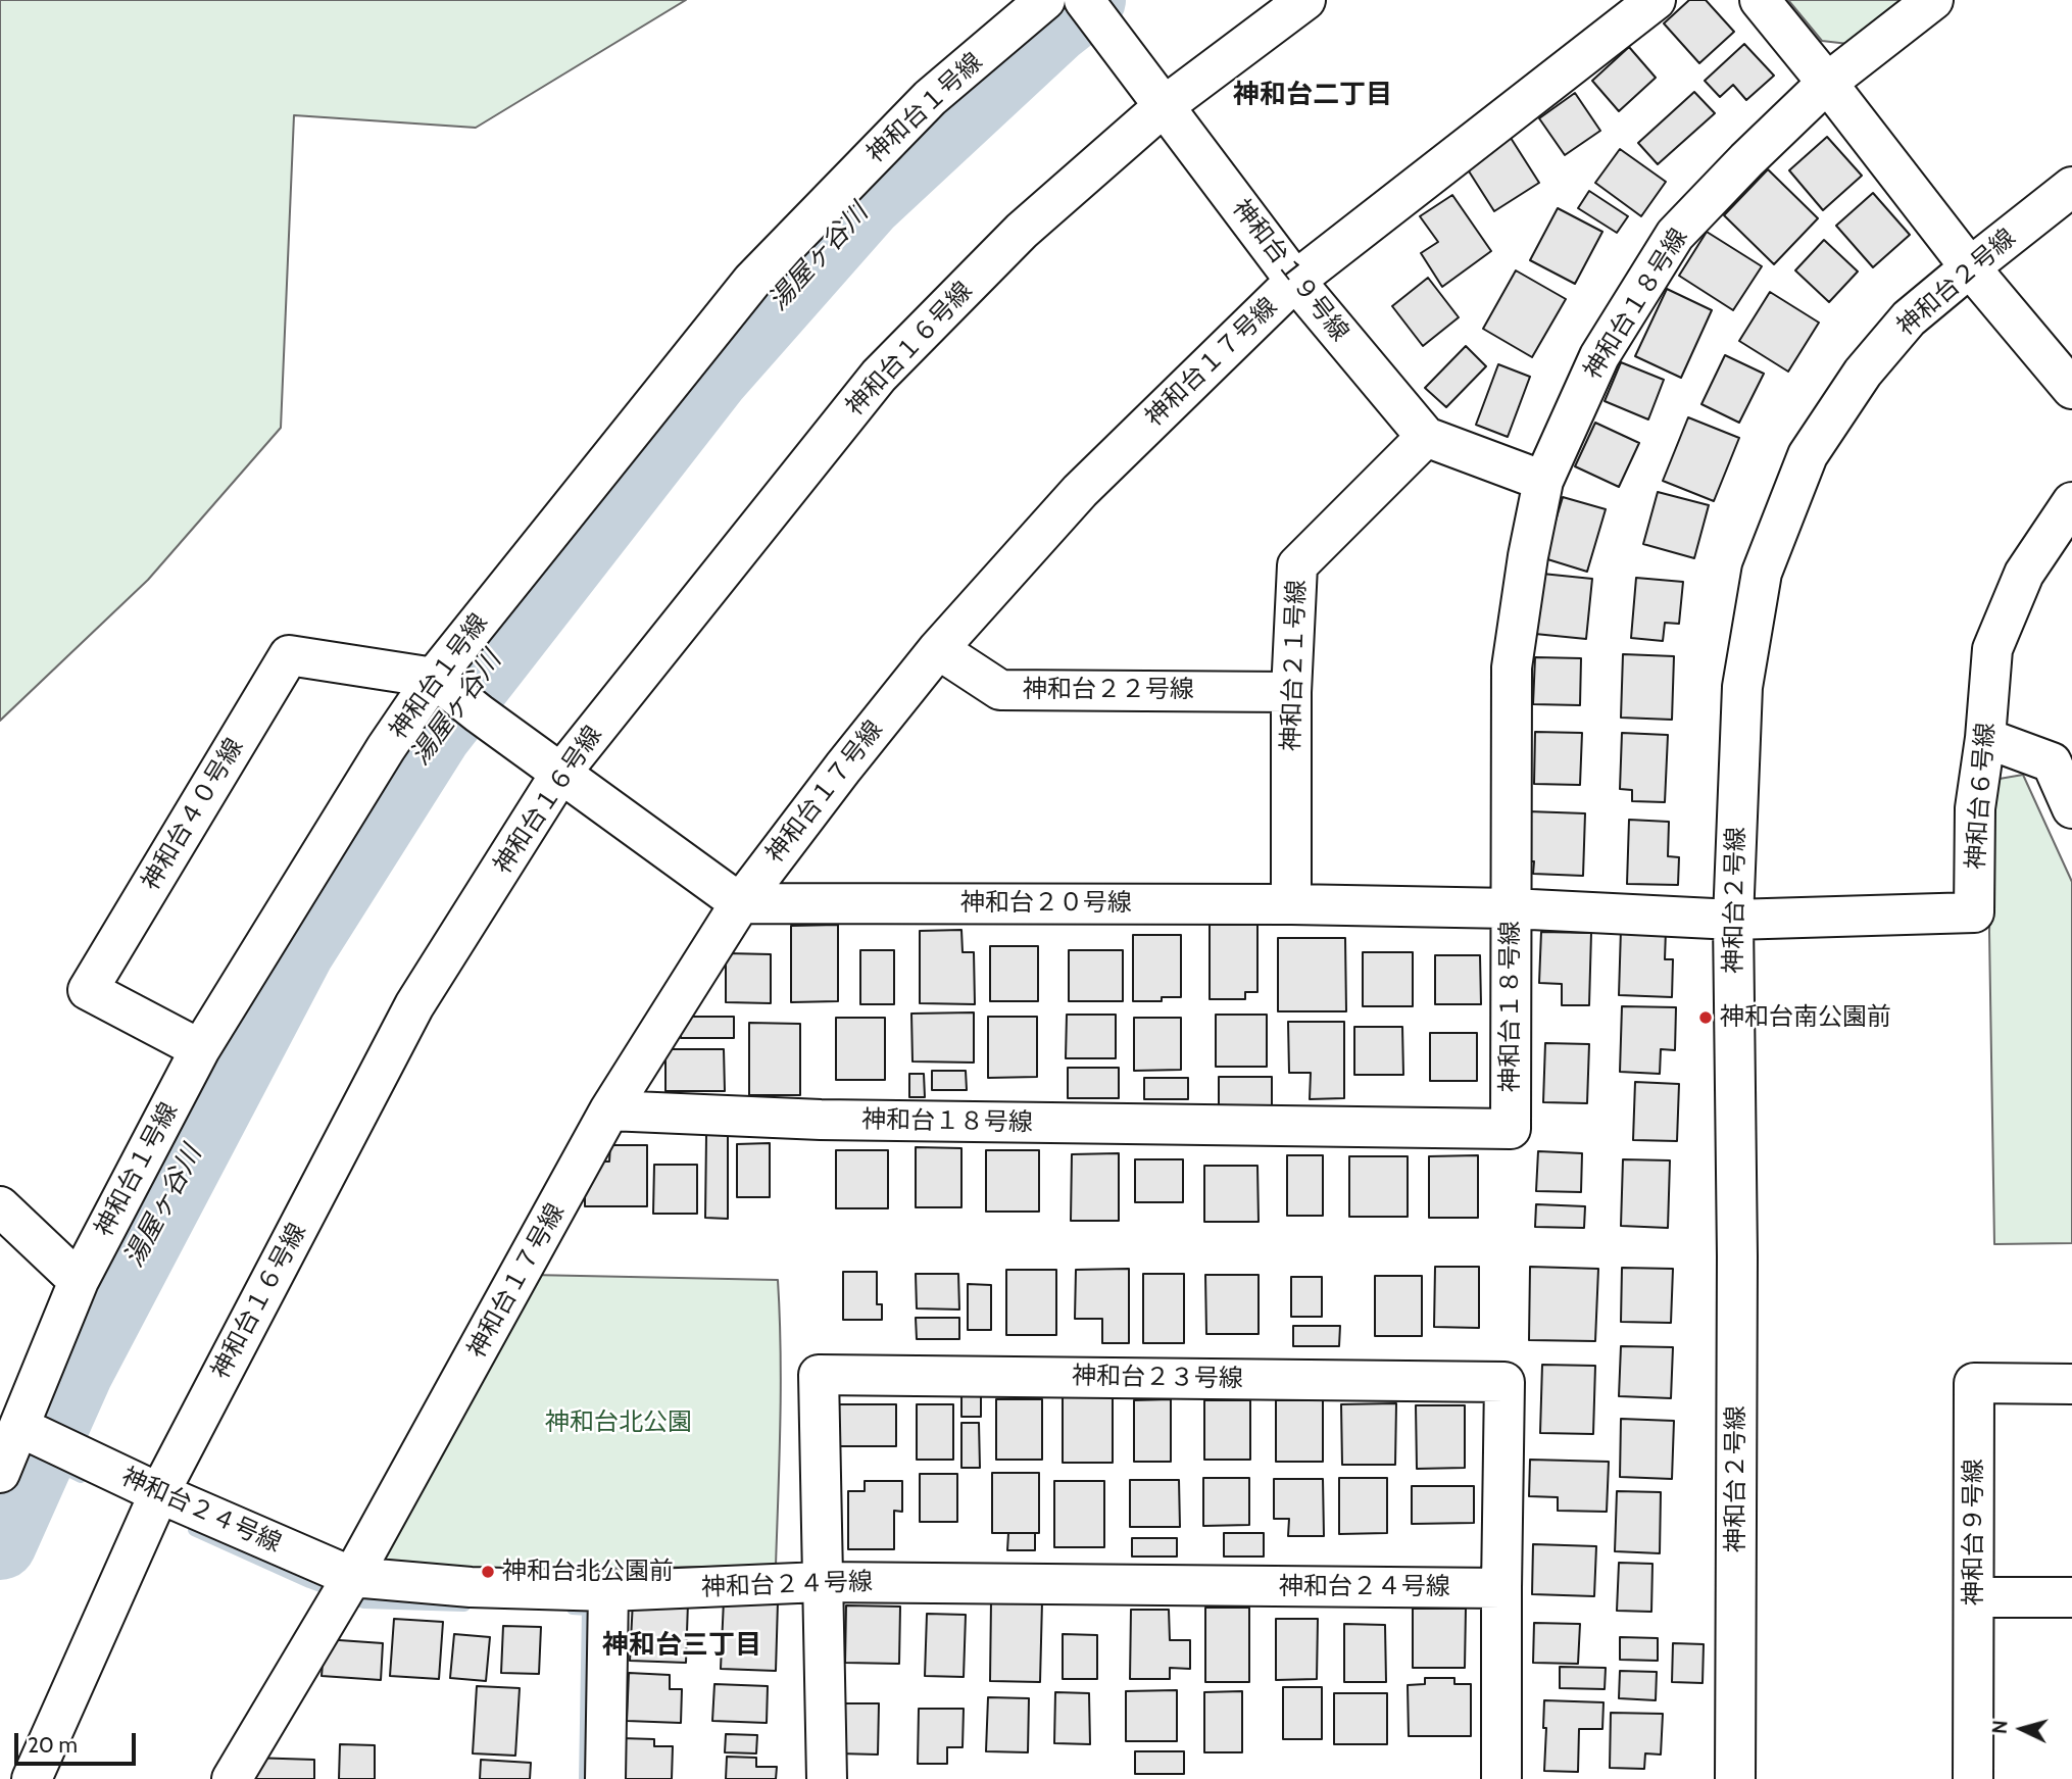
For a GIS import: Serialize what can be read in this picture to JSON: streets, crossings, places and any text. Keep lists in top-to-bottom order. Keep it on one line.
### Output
{"streets":{"street":["神和台１号線","神和台１９号線","神和台２号線","神和台１８号線","神和台１６号線","神和台１７号線","神和台２１号線","神和台２２号線","神和台６号線","神和台４０号線","神和台２０号線","神和台２３号線","神和台２４号線","神和台９号線"]},"crossings":[["神和台１号線","神和台４０号線"],["神和台１号線","神和台２４号線"],["神和台１９号線","神和台１８号線"],["神和台１９号線","神和台１６号線"],["神和台１９号線","神和台１７号線"],["神和台１９号線","神和台２１号線"],["神和台２号線","神和台６号線"],["神和台２号線","神和台２０号線"],["神和台１８号線","神和台１７号線"],["神和台１８号線","神和台２０号線"],["神和台１６号線","神和台２４号線"],["神和台１７号線","神和台２２号線"],["神和台１７号線","神和台２０号線"],["神和台１７号線","神和台２４号線"],["神和台２１号線","神和台２２号線"],["神和台２１号線","神和台２０号線"],["神和台６号線","神和台２０号線"],["神和台２３号線","神和台２４号線"]],"districts":["神和台二丁目","神和台三丁目"],"water":["湯屋ヶ谷川"],"parks":["神和台北公園"],"places":["神和台南公園前","神和台北公園前"],"scale_bar":"20 m","north":"left"}
